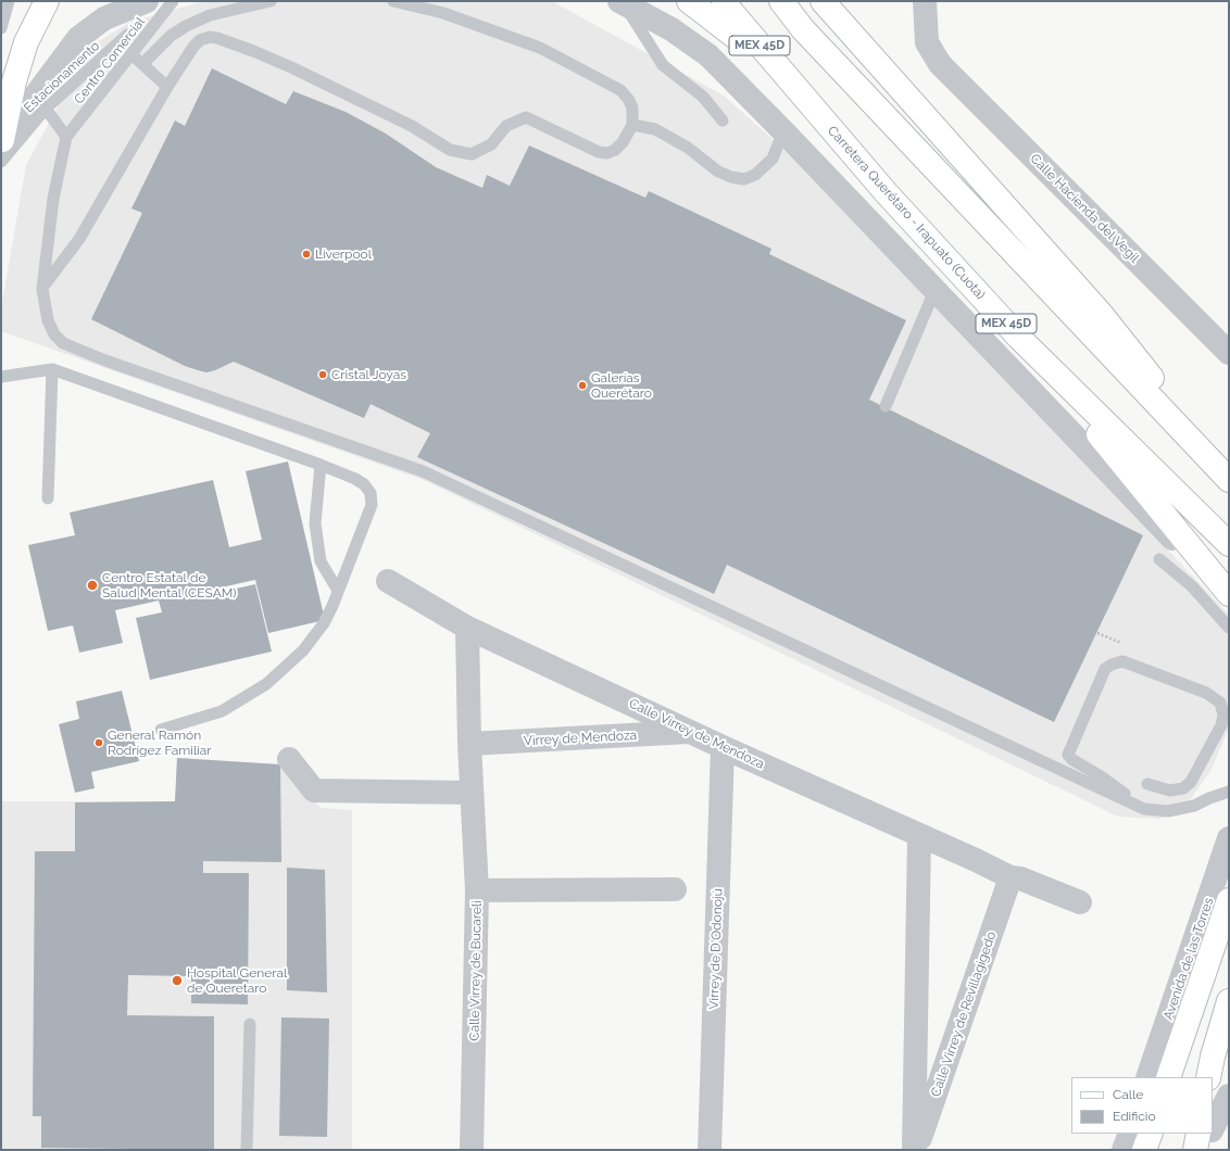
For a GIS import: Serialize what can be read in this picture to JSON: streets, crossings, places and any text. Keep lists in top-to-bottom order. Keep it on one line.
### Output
{"streets":{"main road":["MEX 45D","Carretera Querétaro - Irapuato (Cuota)","Avenida de las Torres"],"street":["Calle Hacienda del Vegil","Calle Virrey de Mendoza","Virrey de Mendoza","Virrey de D'Odonojú","Calle Virrey de Bucareli","Calle Virrey de Revillagigedo"],"lane":["Centro Comercial","Estacionamento"]},"crossings":[["Calle Virrey de Mendoza","Virrey de Mendoza"],["Calle Virrey de Mendoza","Virrey de D'Odonojú"],["Calle Virrey de Mendoza","Calle Virrey de Bucareli"],["Calle Virrey de Mendoza","Calle Virrey de Revillagigedo"],["Virrey de Mendoza","Calle Virrey de Bucareli"]],"places":["Liverpool","Cristal Joyas","Galerías Querétaro","Centro Estatal de Salud Mental (CESAM)","General Ramón Rodrígez Familiar","Hospital General de Queretaro"],"legend":["Calle","Edificio"]}
